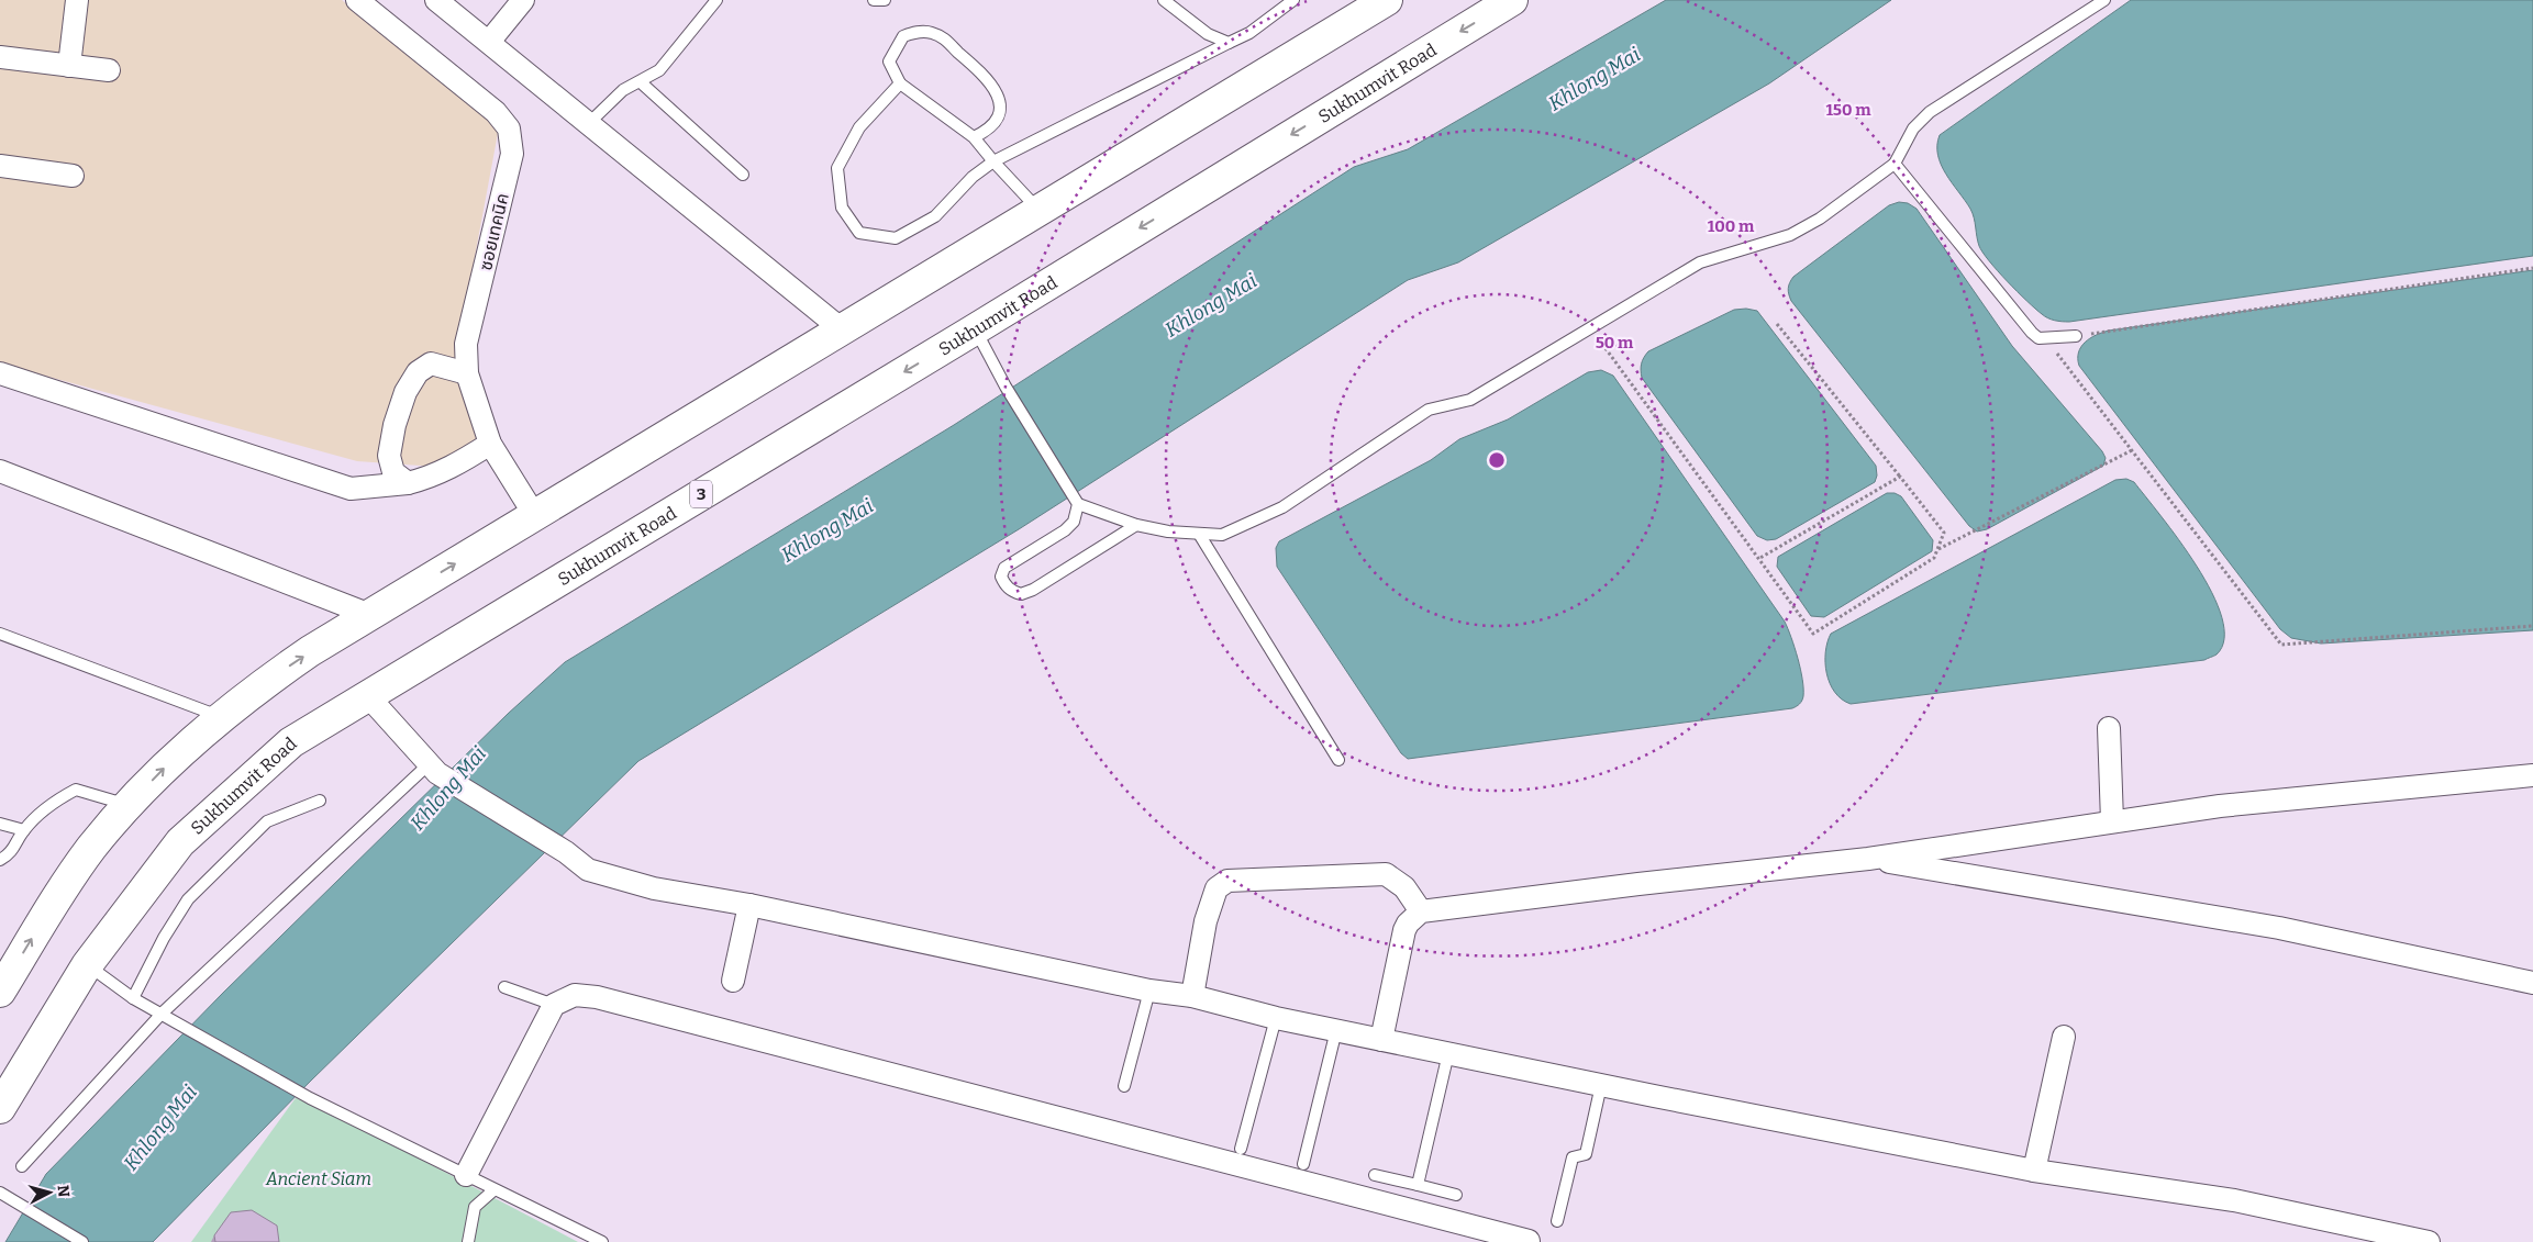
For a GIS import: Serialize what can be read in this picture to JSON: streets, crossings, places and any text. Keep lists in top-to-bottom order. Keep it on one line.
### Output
{"streets":{"highway":["Sukhumvit Road","3"],"street":["ซอยเทคนิค"]},"water":["Khlong Mai"],"parks":["Ancient Siam"],"north":"right","rings":["150 m","100 m","50 m"]}
